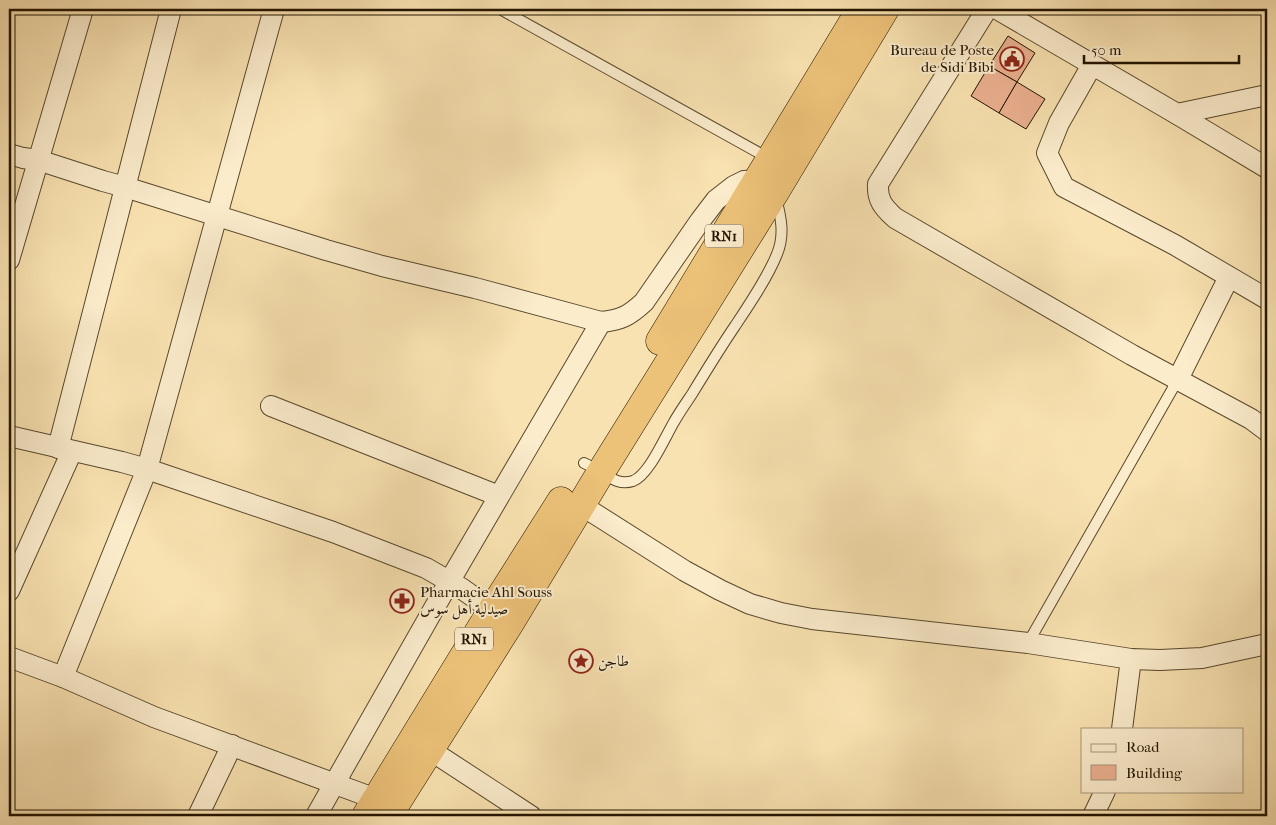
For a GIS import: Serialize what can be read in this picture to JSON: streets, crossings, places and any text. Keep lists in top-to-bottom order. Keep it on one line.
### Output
{"streets":{"highway":["RN1"]},"places":{"public building":["Bureau de Poste de Sidi Bibi"],"pharmacy":["Pharmacie Ahl Souss صيدلية أهل سوس"],"place":["طاجن"]},"legend":["Road","Building"],"scale_bar":"50 m"}
